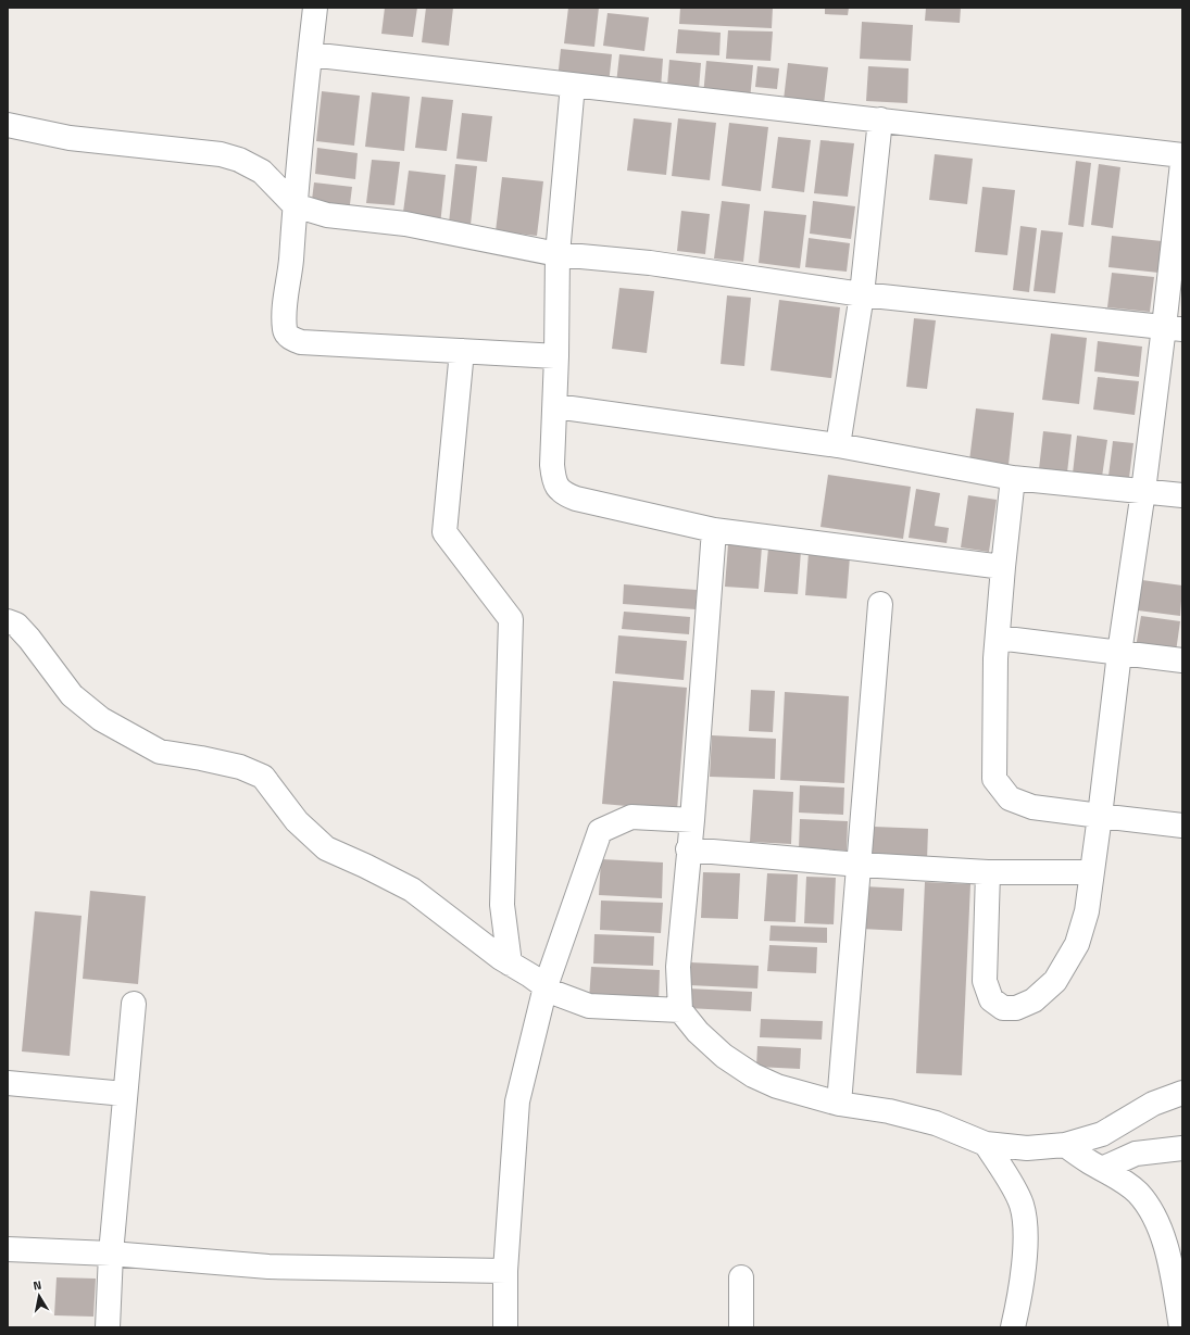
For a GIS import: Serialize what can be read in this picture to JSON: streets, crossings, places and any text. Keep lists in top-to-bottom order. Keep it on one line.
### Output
{"north":"top"}
